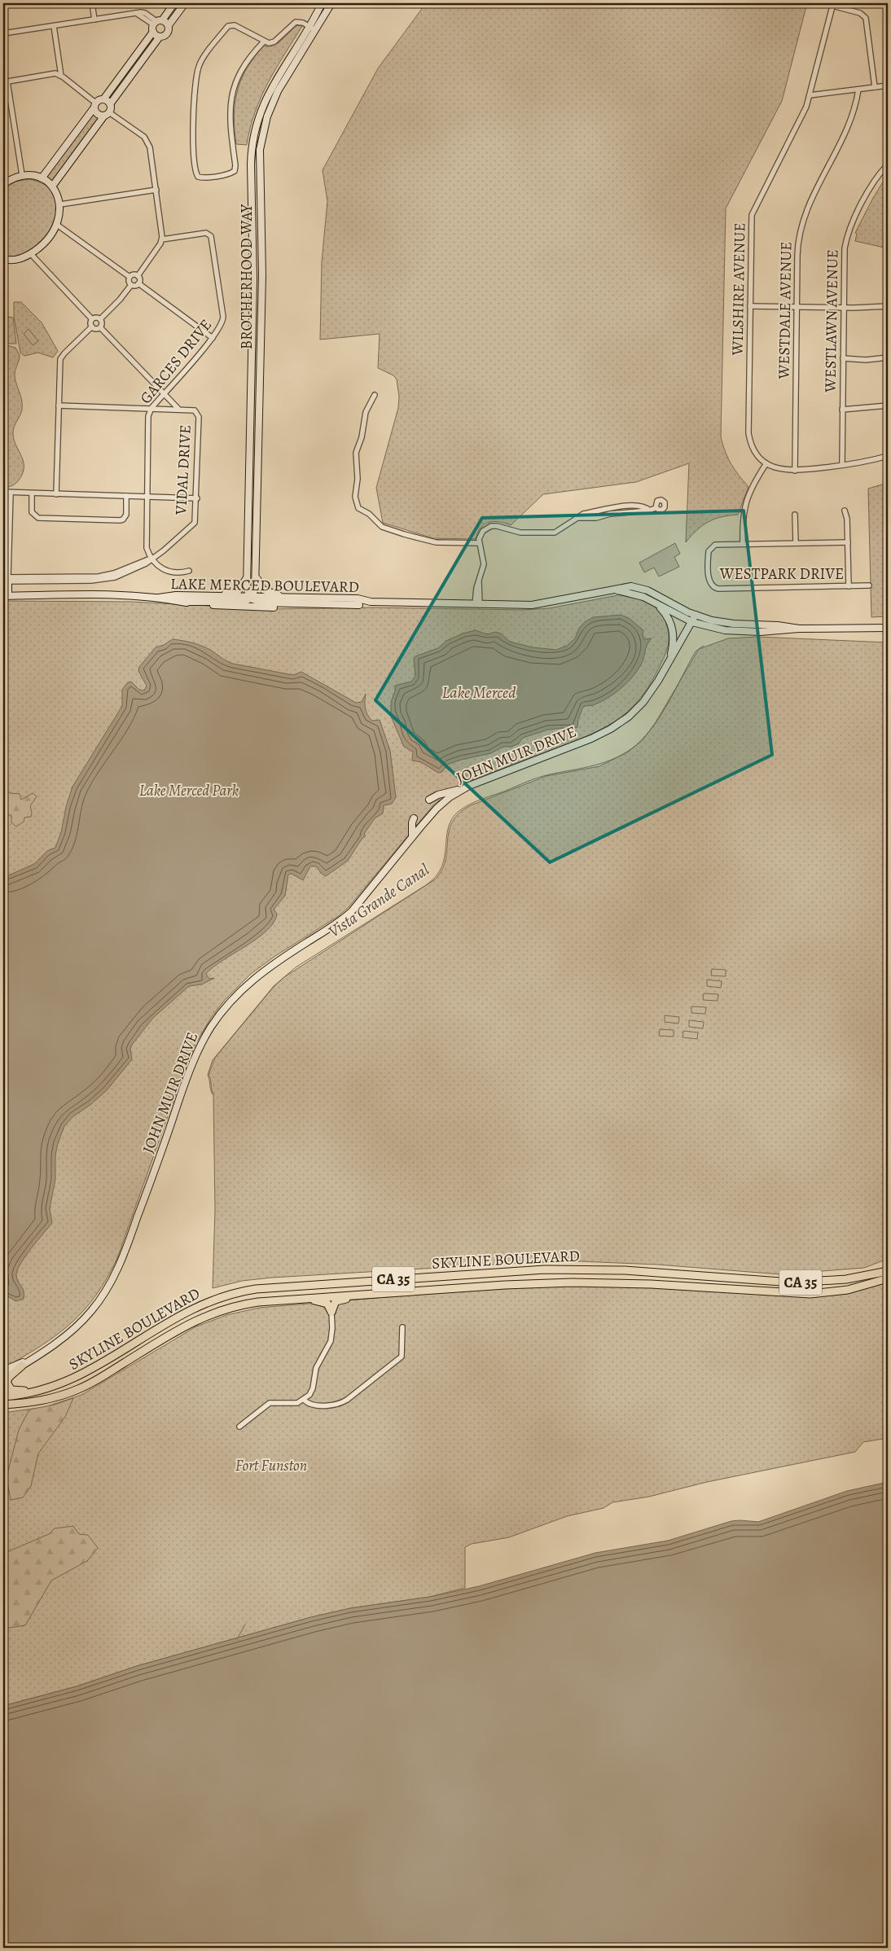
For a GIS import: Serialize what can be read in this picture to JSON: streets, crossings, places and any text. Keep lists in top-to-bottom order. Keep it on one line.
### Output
{"streets":{"main road":["BROTHERHOOD WAY","LAKE MERCED BOULEVARD","JOHN MUIR DRIVE","SKYLINE BOULEVARD","CA 35"],"street":["WILSHIRE AVENUE","WESTDALE AVENUE","WESTLAWN AVENUE","GARCES DRIVE","VIDAL DRIVE","WESTPARK DRIVE"]},"crossings":[["BROTHERHOOD WAY","LAKE MERCED BOULEVARD"],["GARCES DRIVE","VIDAL DRIVE"],["LAKE MERCED BOULEVARD","JOHN MUIR DRIVE"]],"water":["Lake Merced","Vista Grande Canal"],"parks":["Lake Merced Park","Fort Funston"]}
